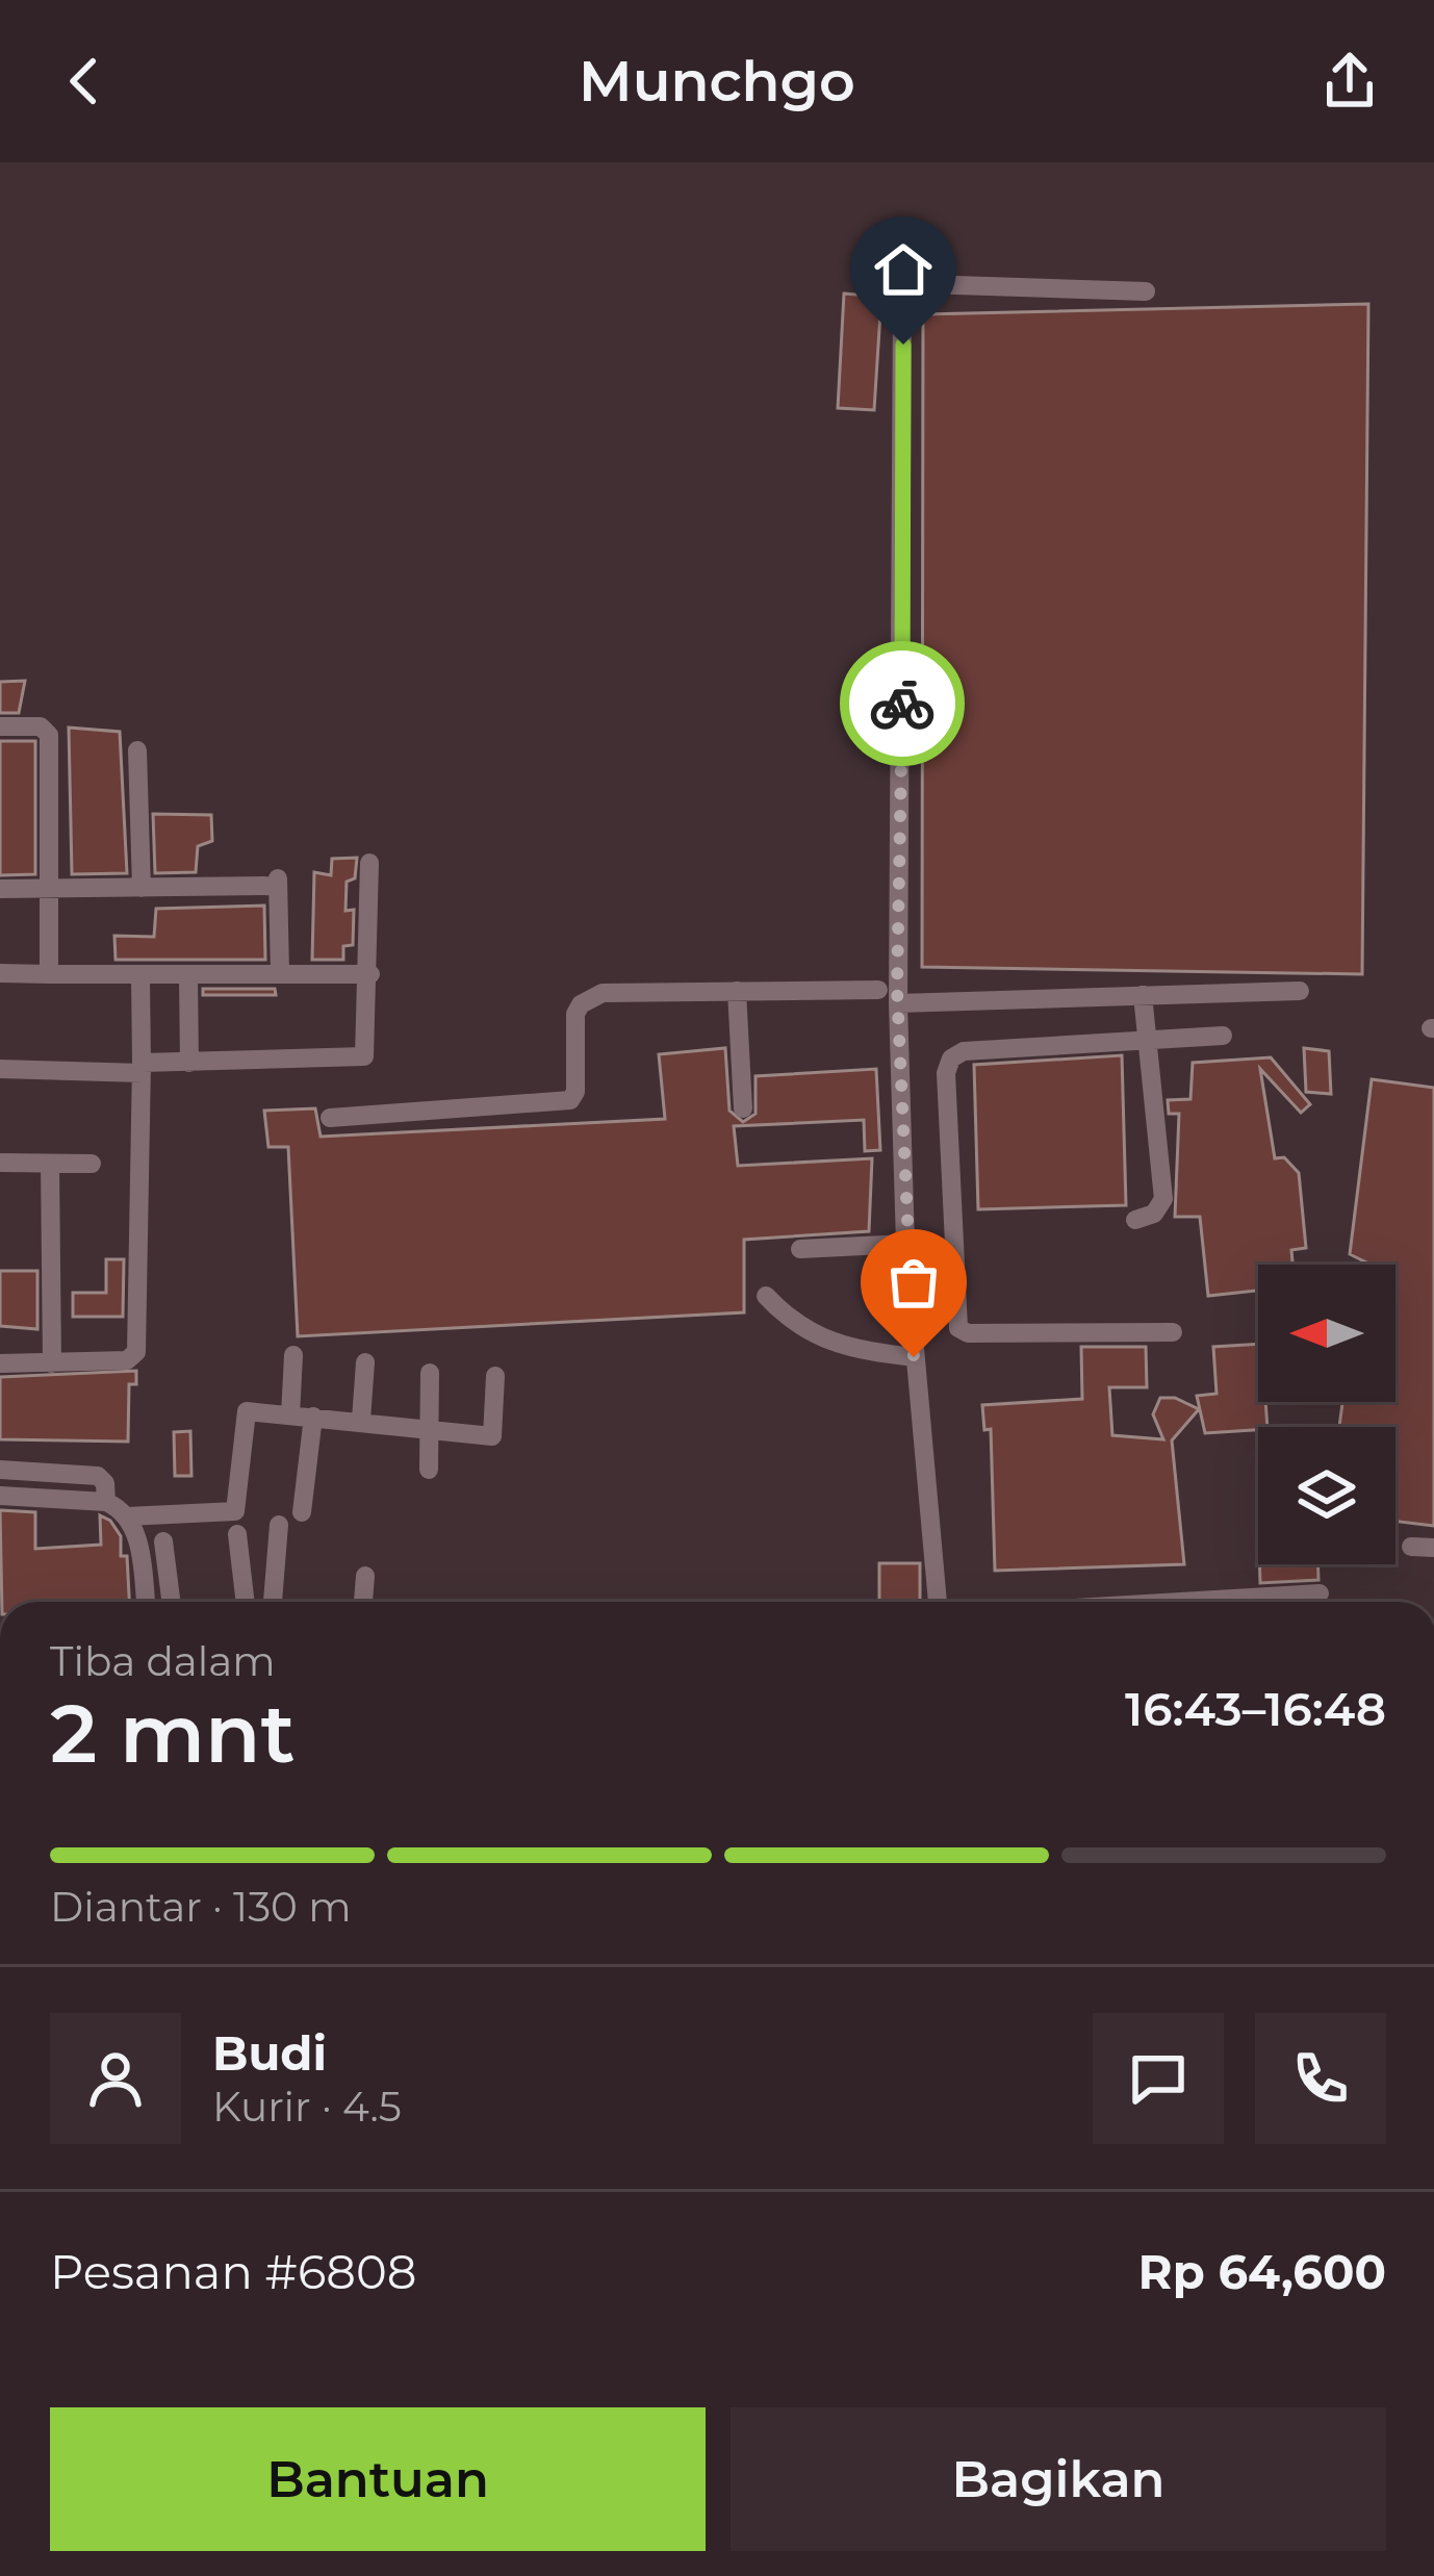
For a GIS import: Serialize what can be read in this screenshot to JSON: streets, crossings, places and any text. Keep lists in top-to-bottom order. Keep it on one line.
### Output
{"north":"left","page":{"header":"Munchgo","heading":["2 mnt","Tiba dalam","16:43–16:48"],"panel":["Budi","Kurir · 4.5","Pesanan #6808","Rp 64,600"],"bar":"Diantar · 130 m","buttons":["Bantuan","Bagikan"]}}
